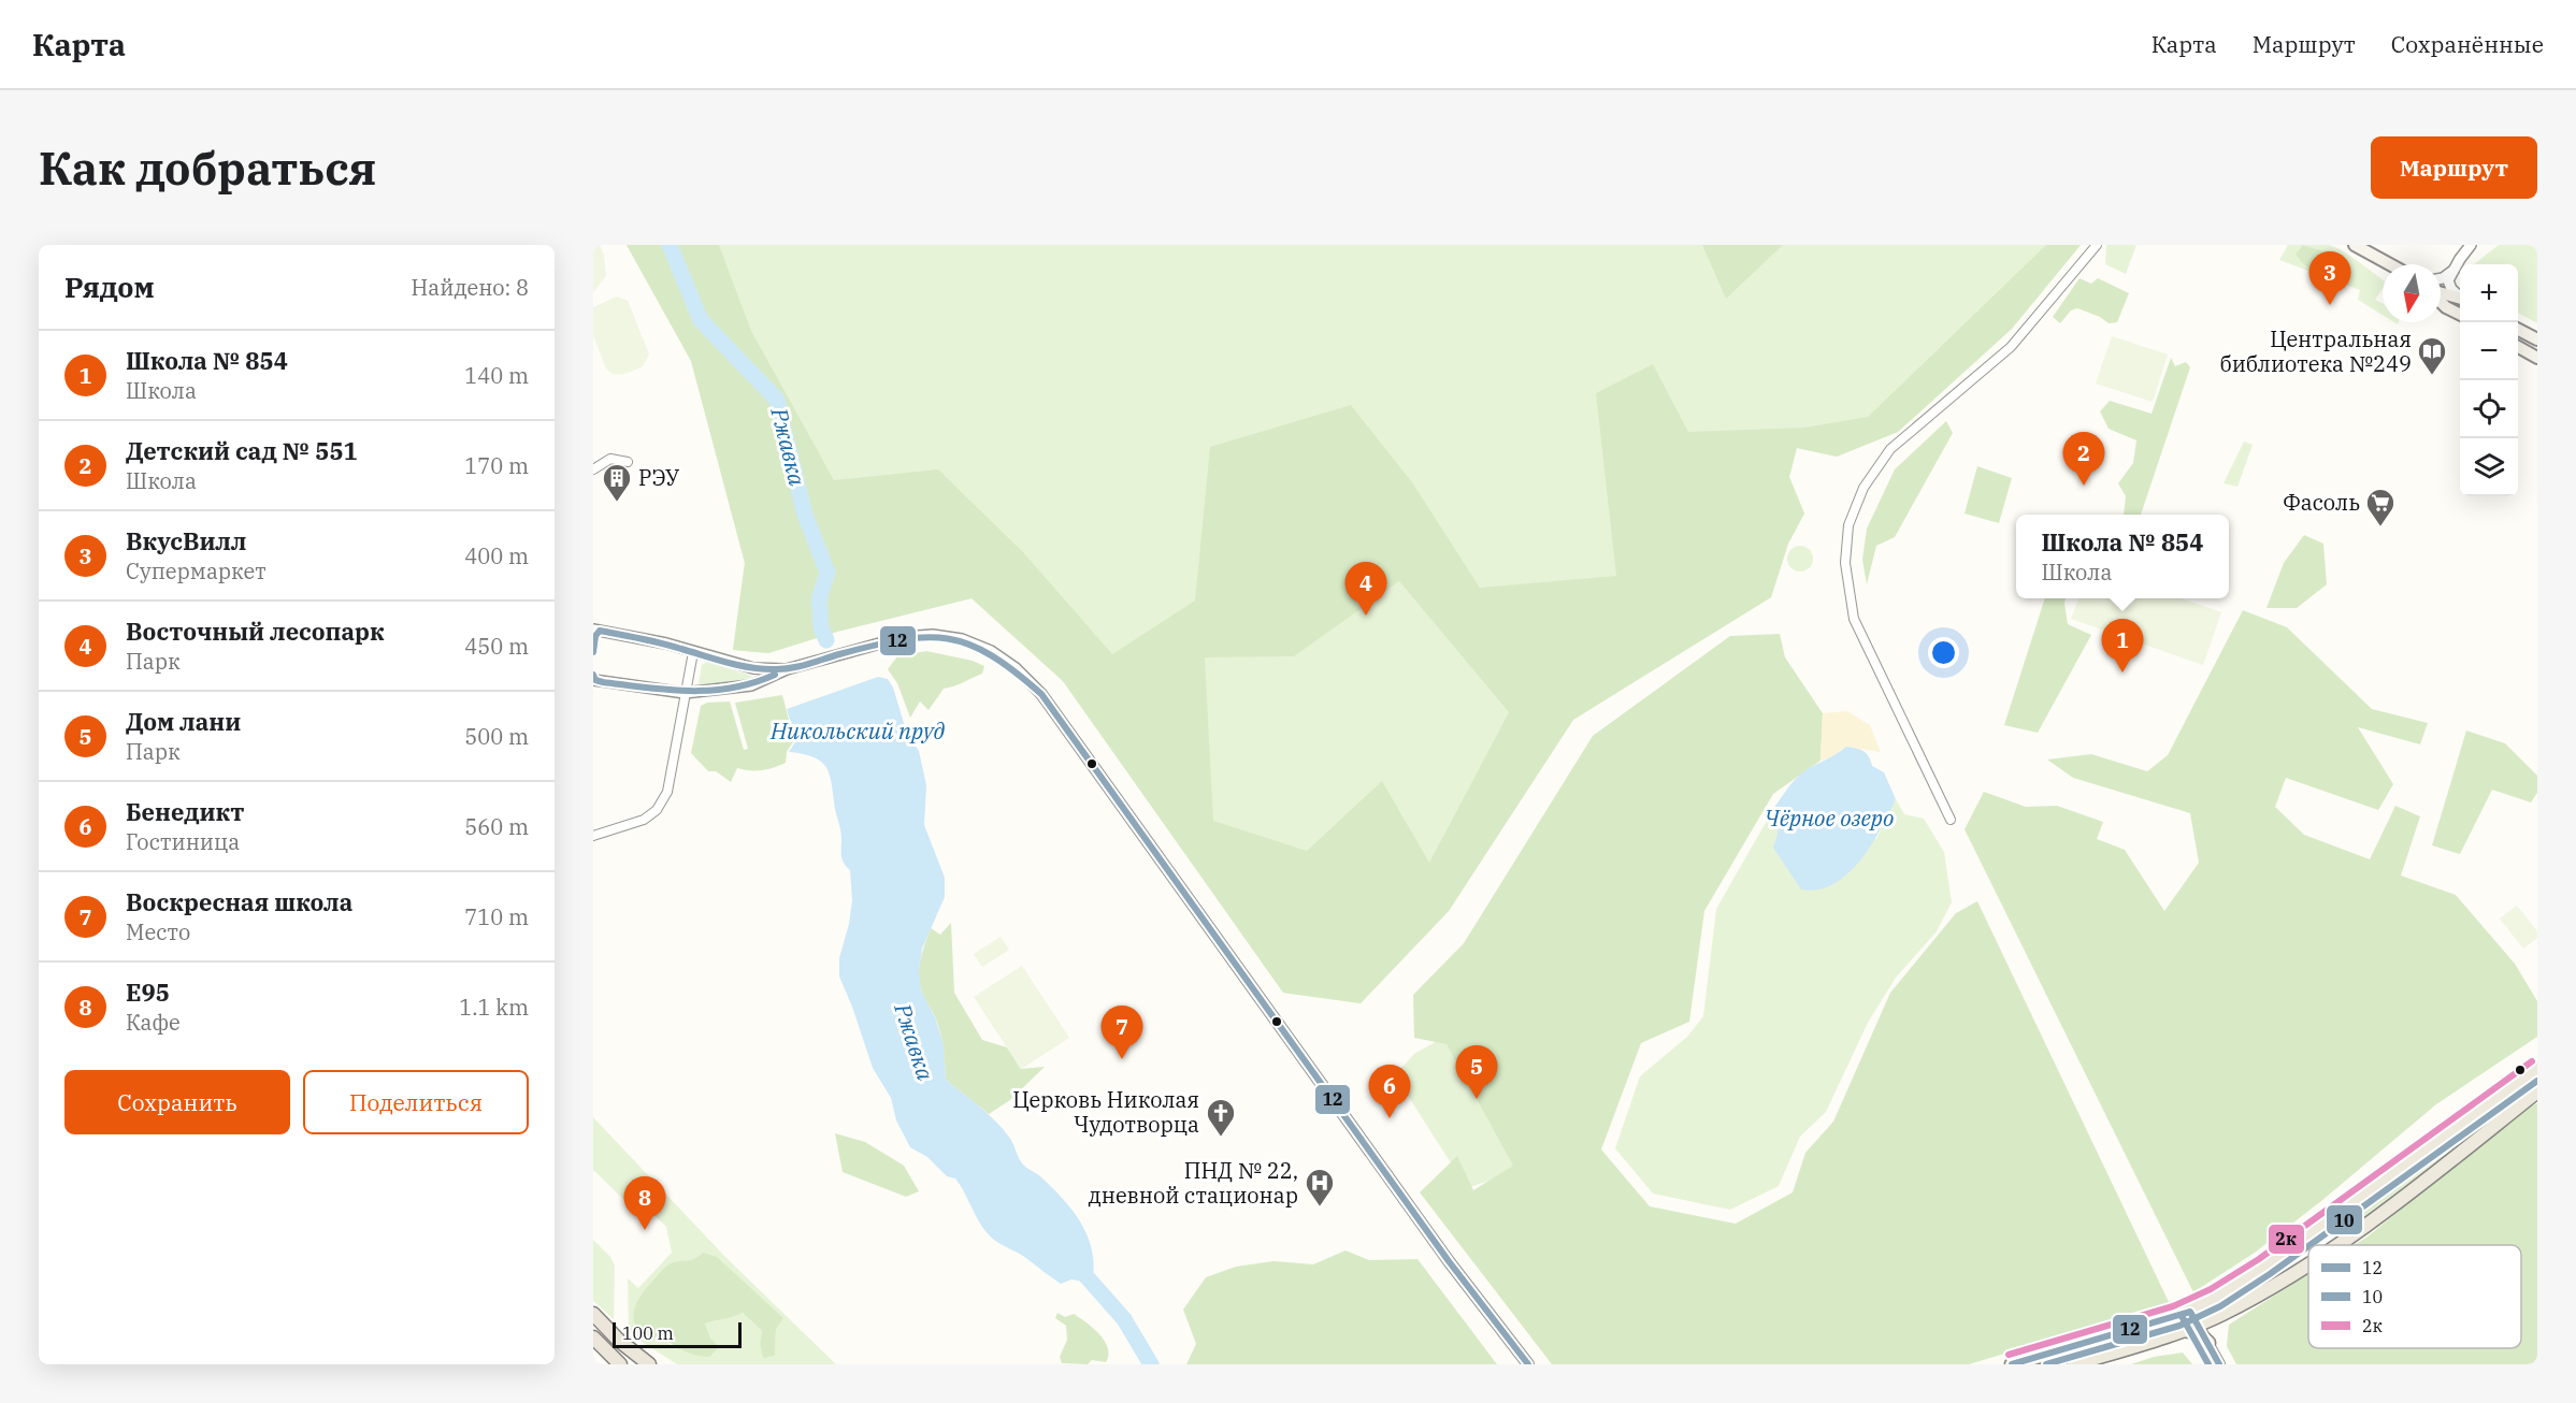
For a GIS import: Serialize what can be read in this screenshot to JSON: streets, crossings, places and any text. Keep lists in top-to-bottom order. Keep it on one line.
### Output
{"water":["Ржавка","Никольский пруд","Чёрное озеро"],"places":{"library":["Центральная библиотека №249"],"building":["РЭУ"],"supermarket":["Фасоль"],"church":["Церковь Николая Чудотворца"],"hospital":["ПНД № 22, дневной стационар"]},"lines":["transit line 12","transit line 2к","transit line 10"],"legend":["12","10","2к"],"scale_bar":"100 m","north":"bottom","page":{"header":"Карта","nav":["Карта","Маршрут","Сохранённые"],"buttons":["Маршрут",["Сохранить","Поделиться"]],"title":"Как добраться","heading":["Рядом","Найдено: 8"],"pins":["3","2","4","1","7","5","6","8"],"map_buttons":["+","−"],"list":[{"mark":"1","name":"Школа № 854","note":"Школа","value":"140 m"},{"mark":"2","name":"Детский сад № 551","note":"Школа","value":"170 m"},{"mark":"3","name":"ВкусВилл","note":"Супермаркет","value":"400 m"},{"mark":"4","name":"Восточный лесопарк","note":"Парк","value":"450 m"},{"mark":"5","name":"Дом лани","note":"Парк","value":"500 m"},{"mark":"6","name":"Бенедикт","note":"Гостиница","value":"560 m"},{"mark":"7","name":"Воскресная школа","note":"Место","value":"710 m"},{"mark":"8","name":"E95","note":"Кафе","value":"1.1 km"}],"popup":["Школа № 854","Школа"],"scale":"100 m"}}
